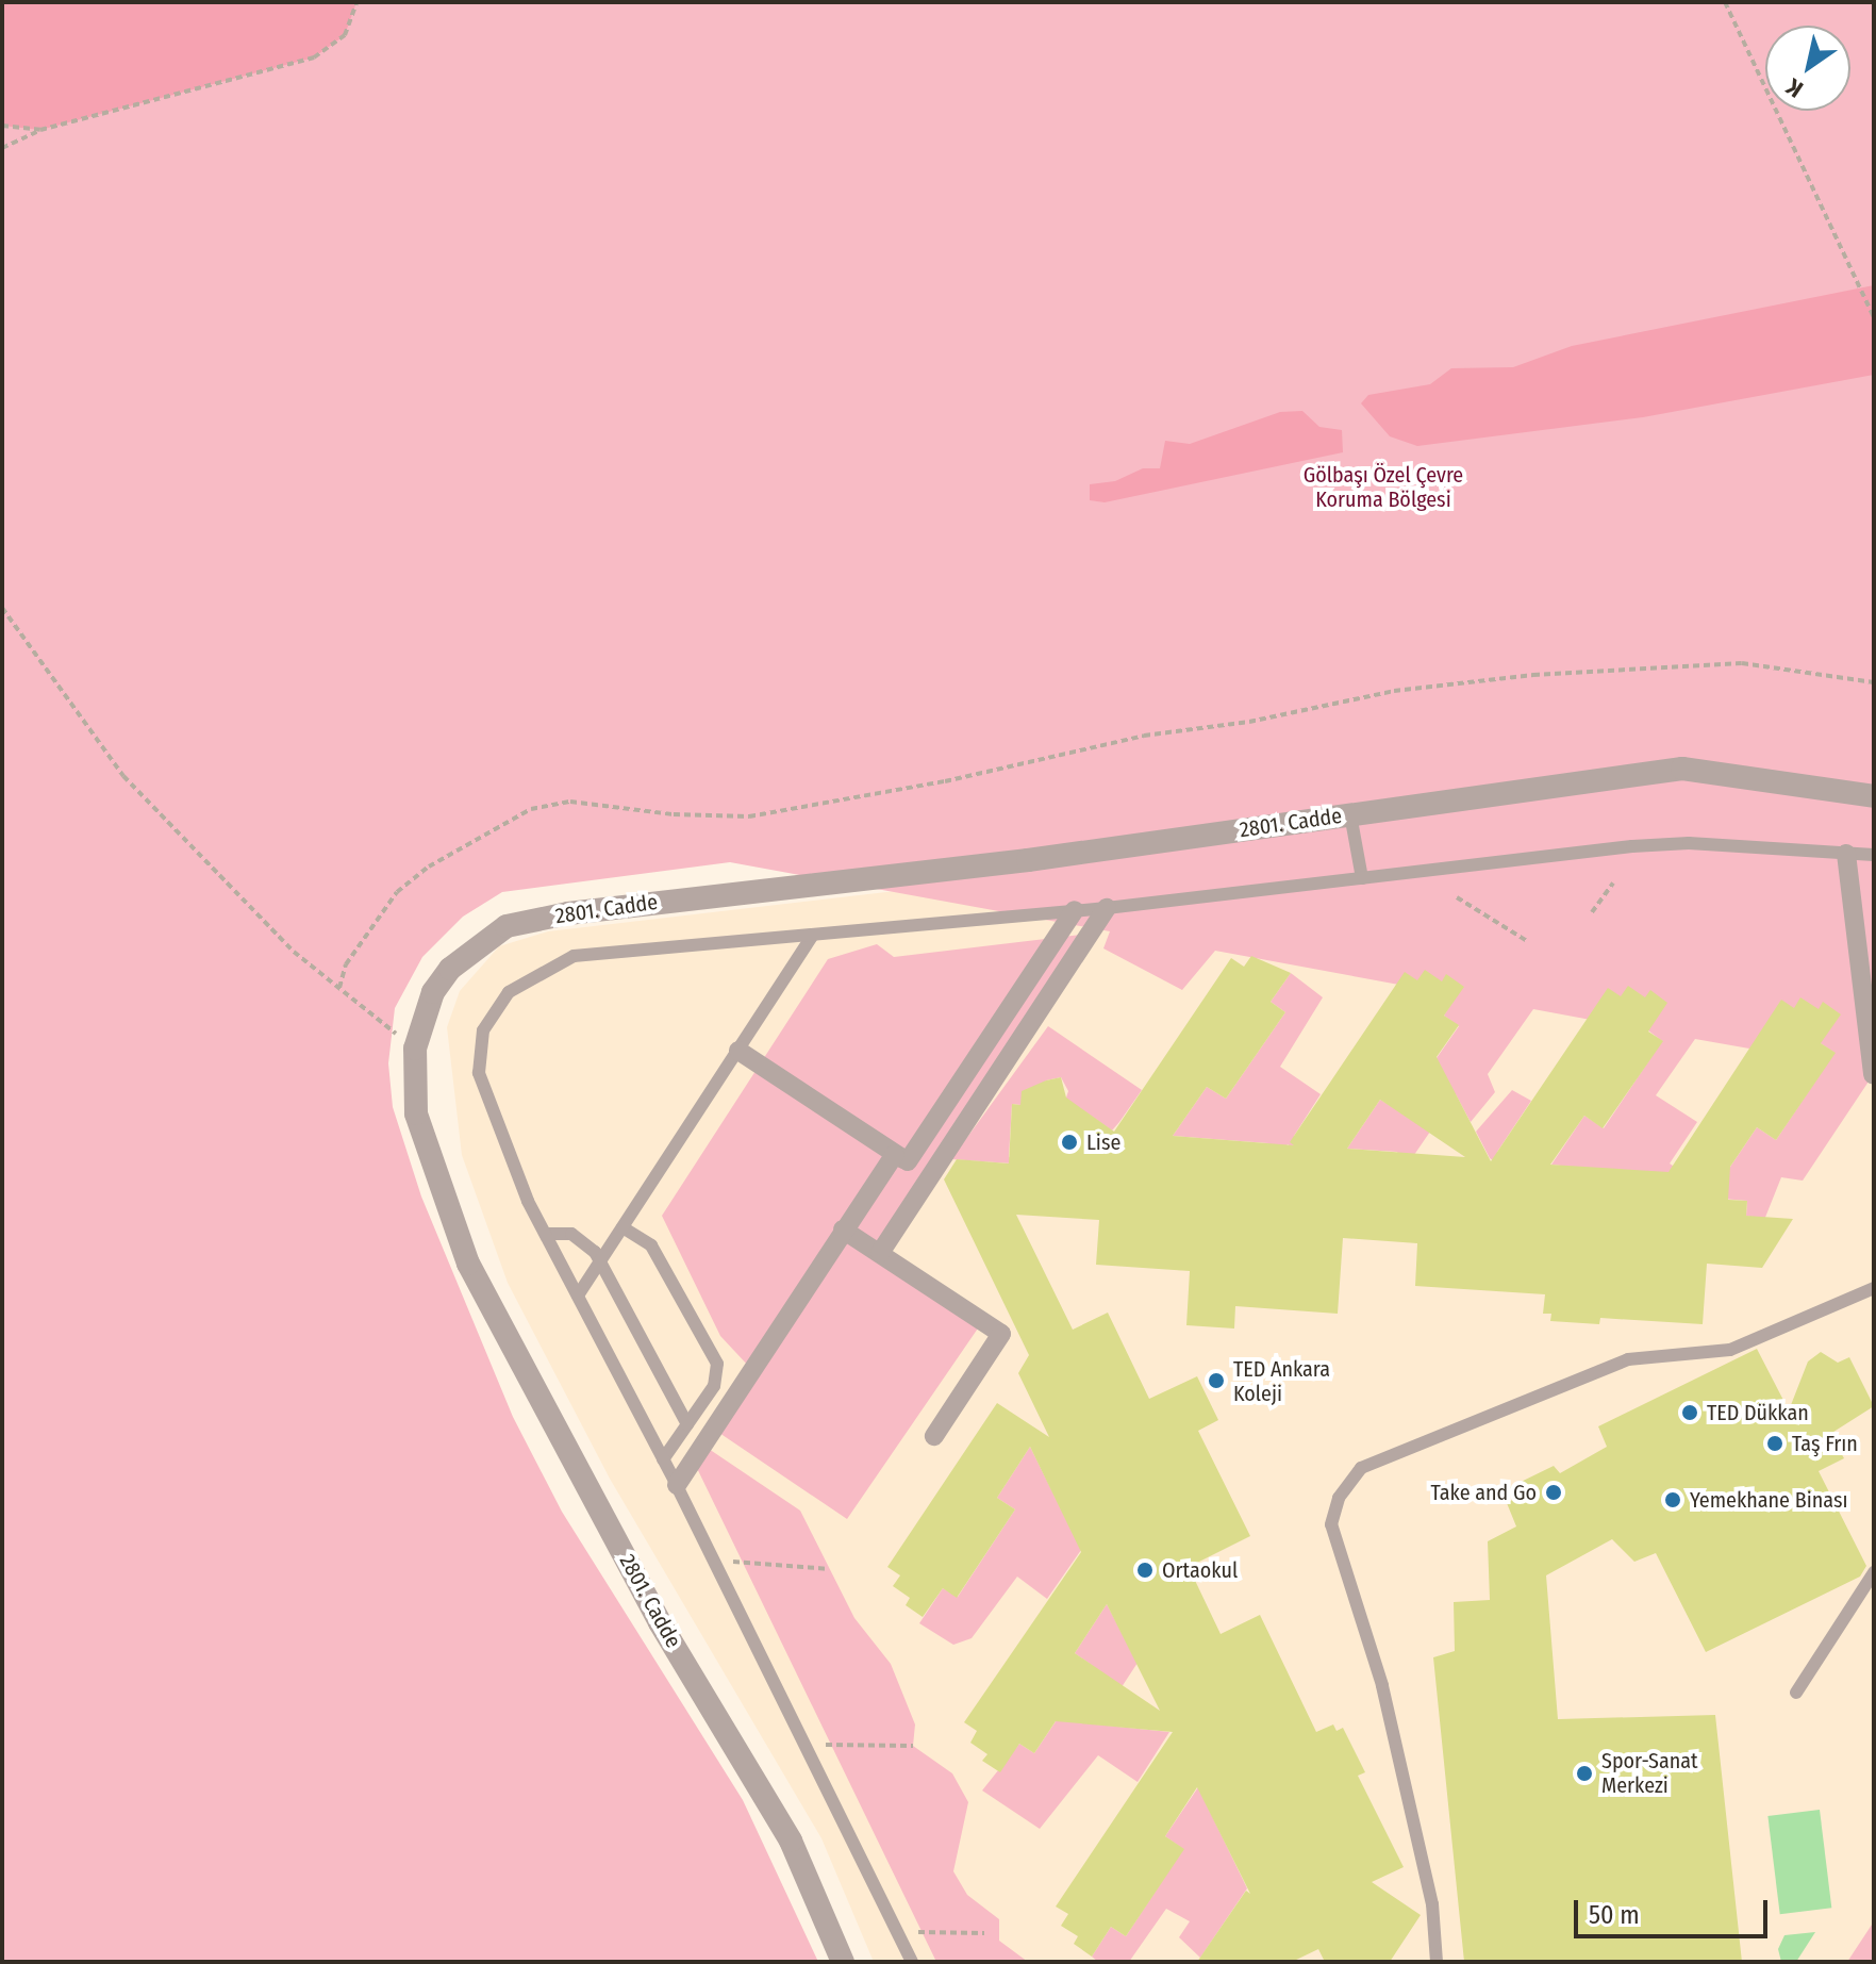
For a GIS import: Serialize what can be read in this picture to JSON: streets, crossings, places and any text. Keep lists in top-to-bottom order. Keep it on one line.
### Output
{"streets":{"street":["2801. Cadde"]},"parks":["Gölbaşı Özel Çevre Koruma Bölgesi"],"places":["Lise","TED Ankara Koleji","TED Dükkan","Taş Frın","Take and Go","Yemekhane Binası","Ortaokul","Spor-Sanat Merkezi"],"scale_bar":"50 m","north":"bottom left"}
